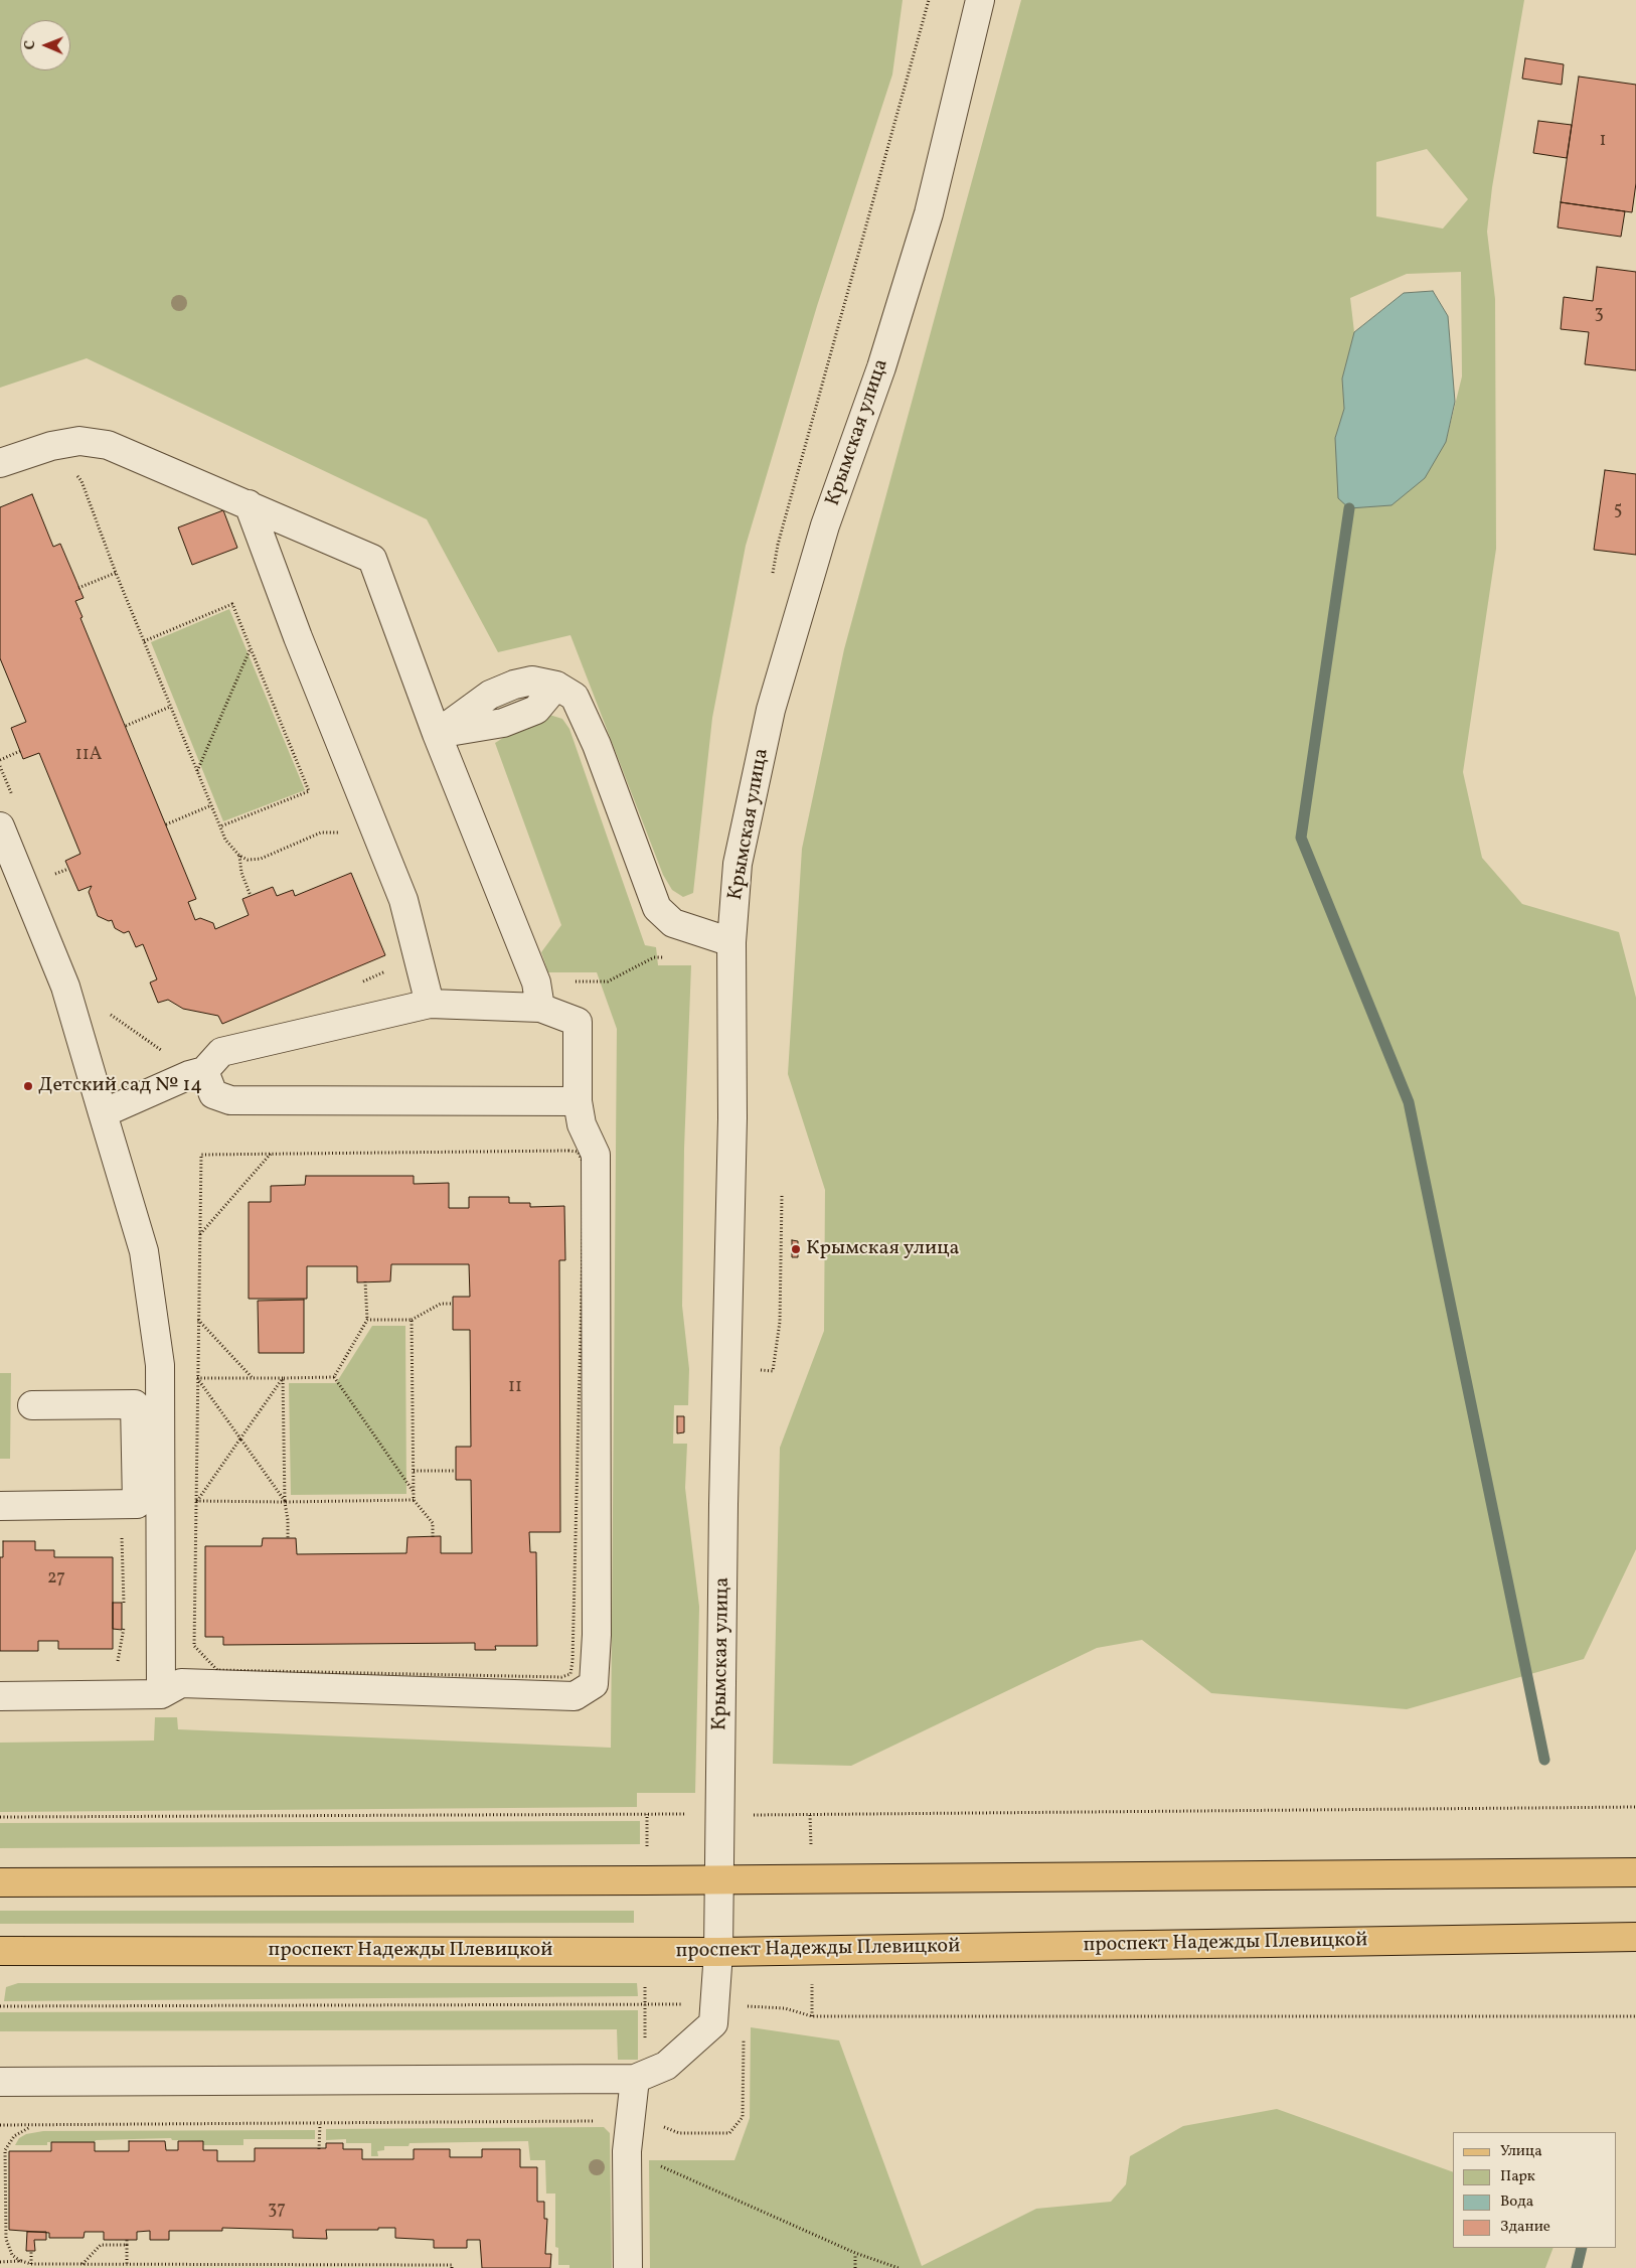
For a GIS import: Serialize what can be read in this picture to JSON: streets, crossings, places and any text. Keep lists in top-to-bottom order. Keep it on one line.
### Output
{"streets":{"main road":["проспект Надежды Плевицкой"],"street":["Крымская улица"]},"crossings":[["Крымская улица","проспект Надежды Плевицкой"]],"places":["Детский сад № 14","Крымская улица"],"house_numbers":["1","3","5","11А","11","27","37"],"legend":["Улица","Парк","Вода","Здание"],"north":"left"}
